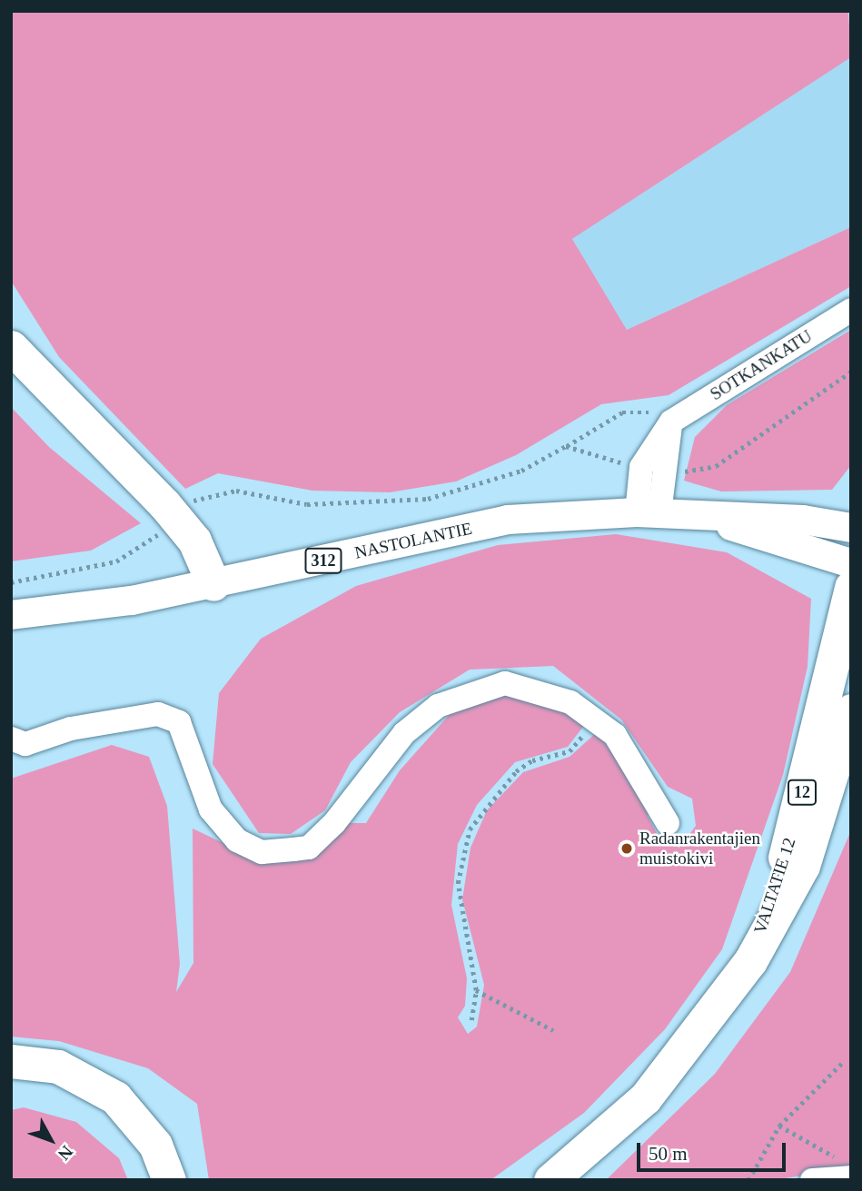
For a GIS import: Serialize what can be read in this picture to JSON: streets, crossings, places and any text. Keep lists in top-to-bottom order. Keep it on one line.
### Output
{"streets":{"highway":["12","VALTATIE 12"],"main road":["NASTOLANTIE","312"],"street":["SOTKANKATU"]},"places":["Radanrakentajien muistokivi"],"scale_bar":"50 m","north":"bottom right"}
